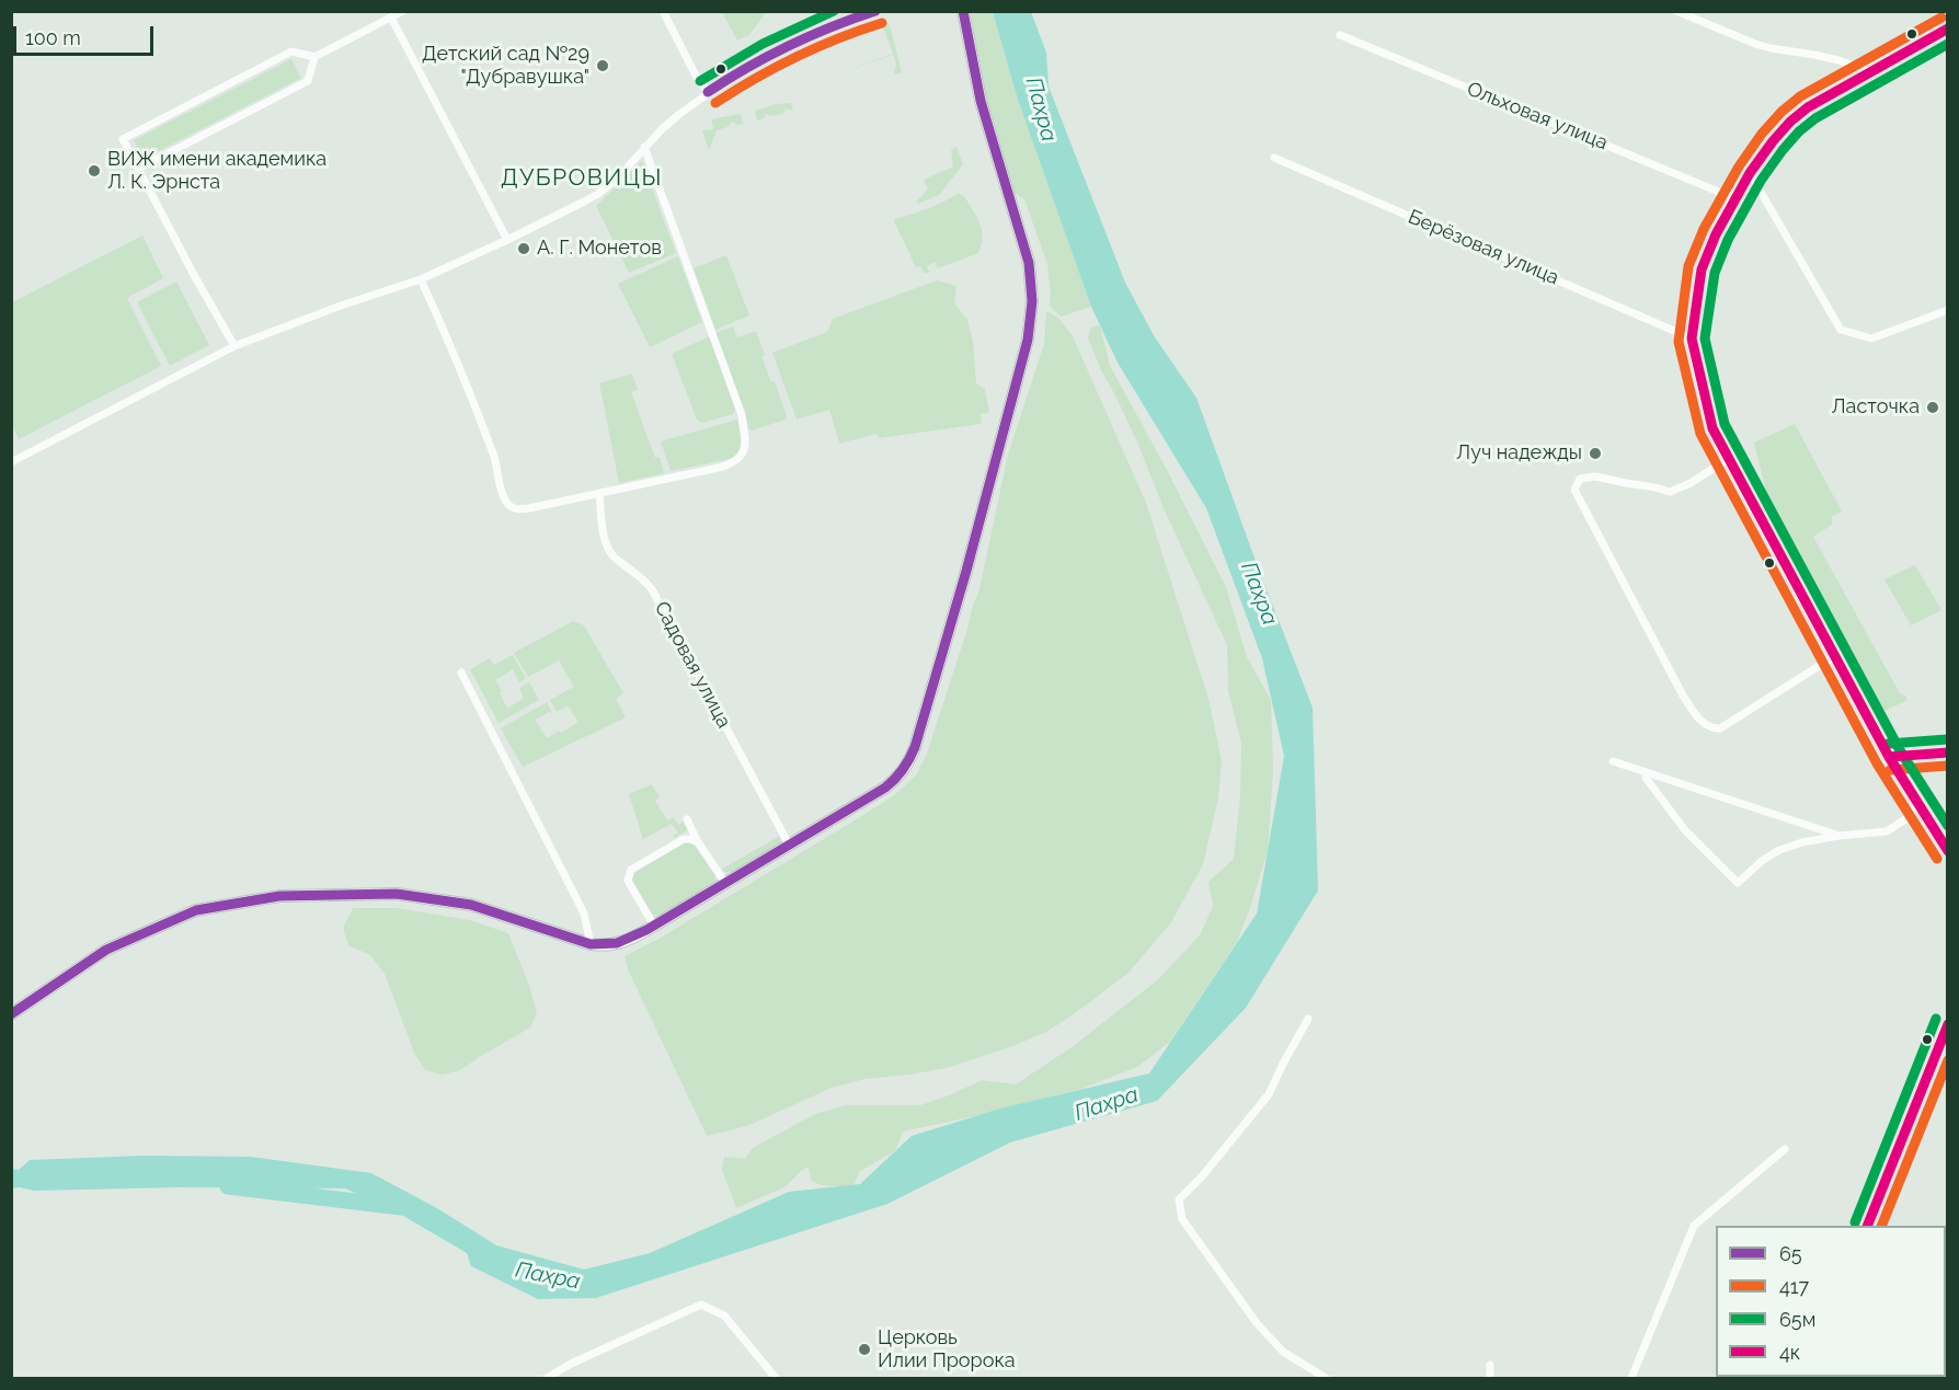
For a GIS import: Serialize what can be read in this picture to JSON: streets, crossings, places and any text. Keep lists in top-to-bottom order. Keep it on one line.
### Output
{"streets":{"street":["Ольховая улица","Берёзовая улица","Садовая улица"]},"districts":["ДУБРОВИЦЫ"],"water":["Пахра"],"places":["Детский сад №29 \"Дубравушка\"","ВИЖ имени академика Л. К. Эрнста","А. Г. Монетов","Ласточка","Луч надежды","Церковь Илии Пророка"],"lines":["transit line 65","transit line 65м","transit line 417","transit line 4к"],"legend":["65","417","65м","4к"],"scale_bar":"100 m"}
